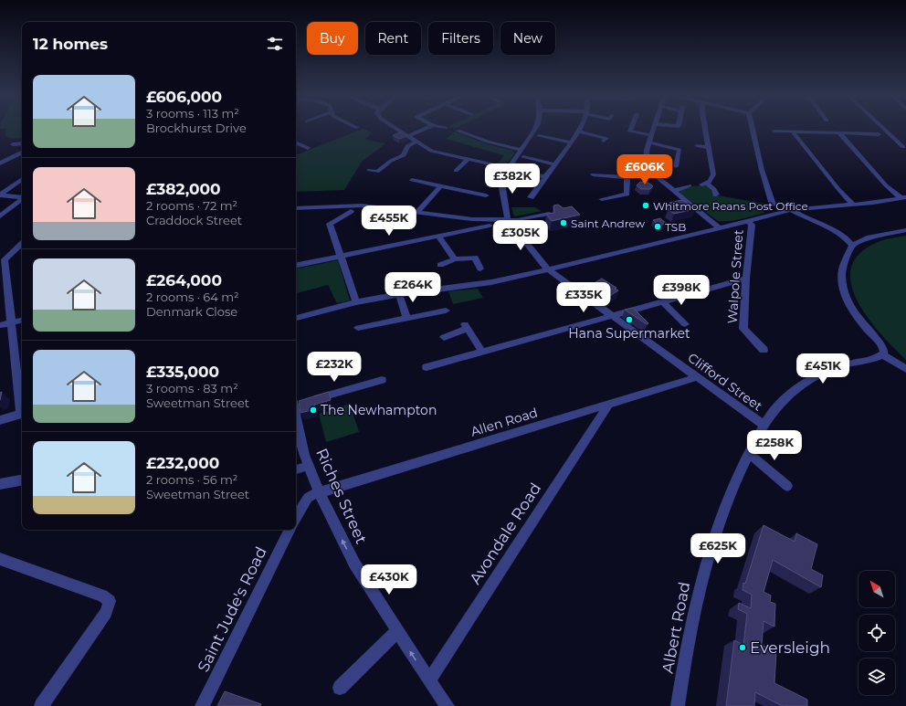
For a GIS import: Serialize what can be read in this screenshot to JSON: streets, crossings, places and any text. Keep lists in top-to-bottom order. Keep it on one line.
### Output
{"streets":{"street":["Walpole Street","Clifford Street","Allen Road","Riches Street","Avondale Road","Saint Jude's Road","Albert Road"]},"crossings":[["Clifford Street","Allen Road"],["Clifford Street","Albert Road"],["Allen Road","Riches Street"],["Allen Road","Avondale Road"],["Riches Street","Avondale Road"]],"one_way":["Riches Street"],"places":["Whitmore Reans Post Office","Saint Andrew","TSB","Hana Supermarket","The Newhampton","Eversleigh"],"north":"top left","page":{"chip":["Buy","Rent","Filters","New"],"heading":"12 homes","list":[{"name":"£606,000","note":"3 rooms · 113 m² · Brockhurst Drive"},{"name":"£382,000","note":"2 rooms · 72 m² · Craddock Street"},{"name":"£264,000","note":"2 rooms · 64 m² · Denmark Close"},{"name":"£335,000","note":"3 rooms · 83 m² · Sweetman Street"},{"name":"£232,000","note":"2 rooms · 56 m² · Sweetman Street"}],"price":["£606K","£382K","£455K","£305K","£264K","£398K","£335K","£232K","£451K","£258K","£625K","£430K"]}}
